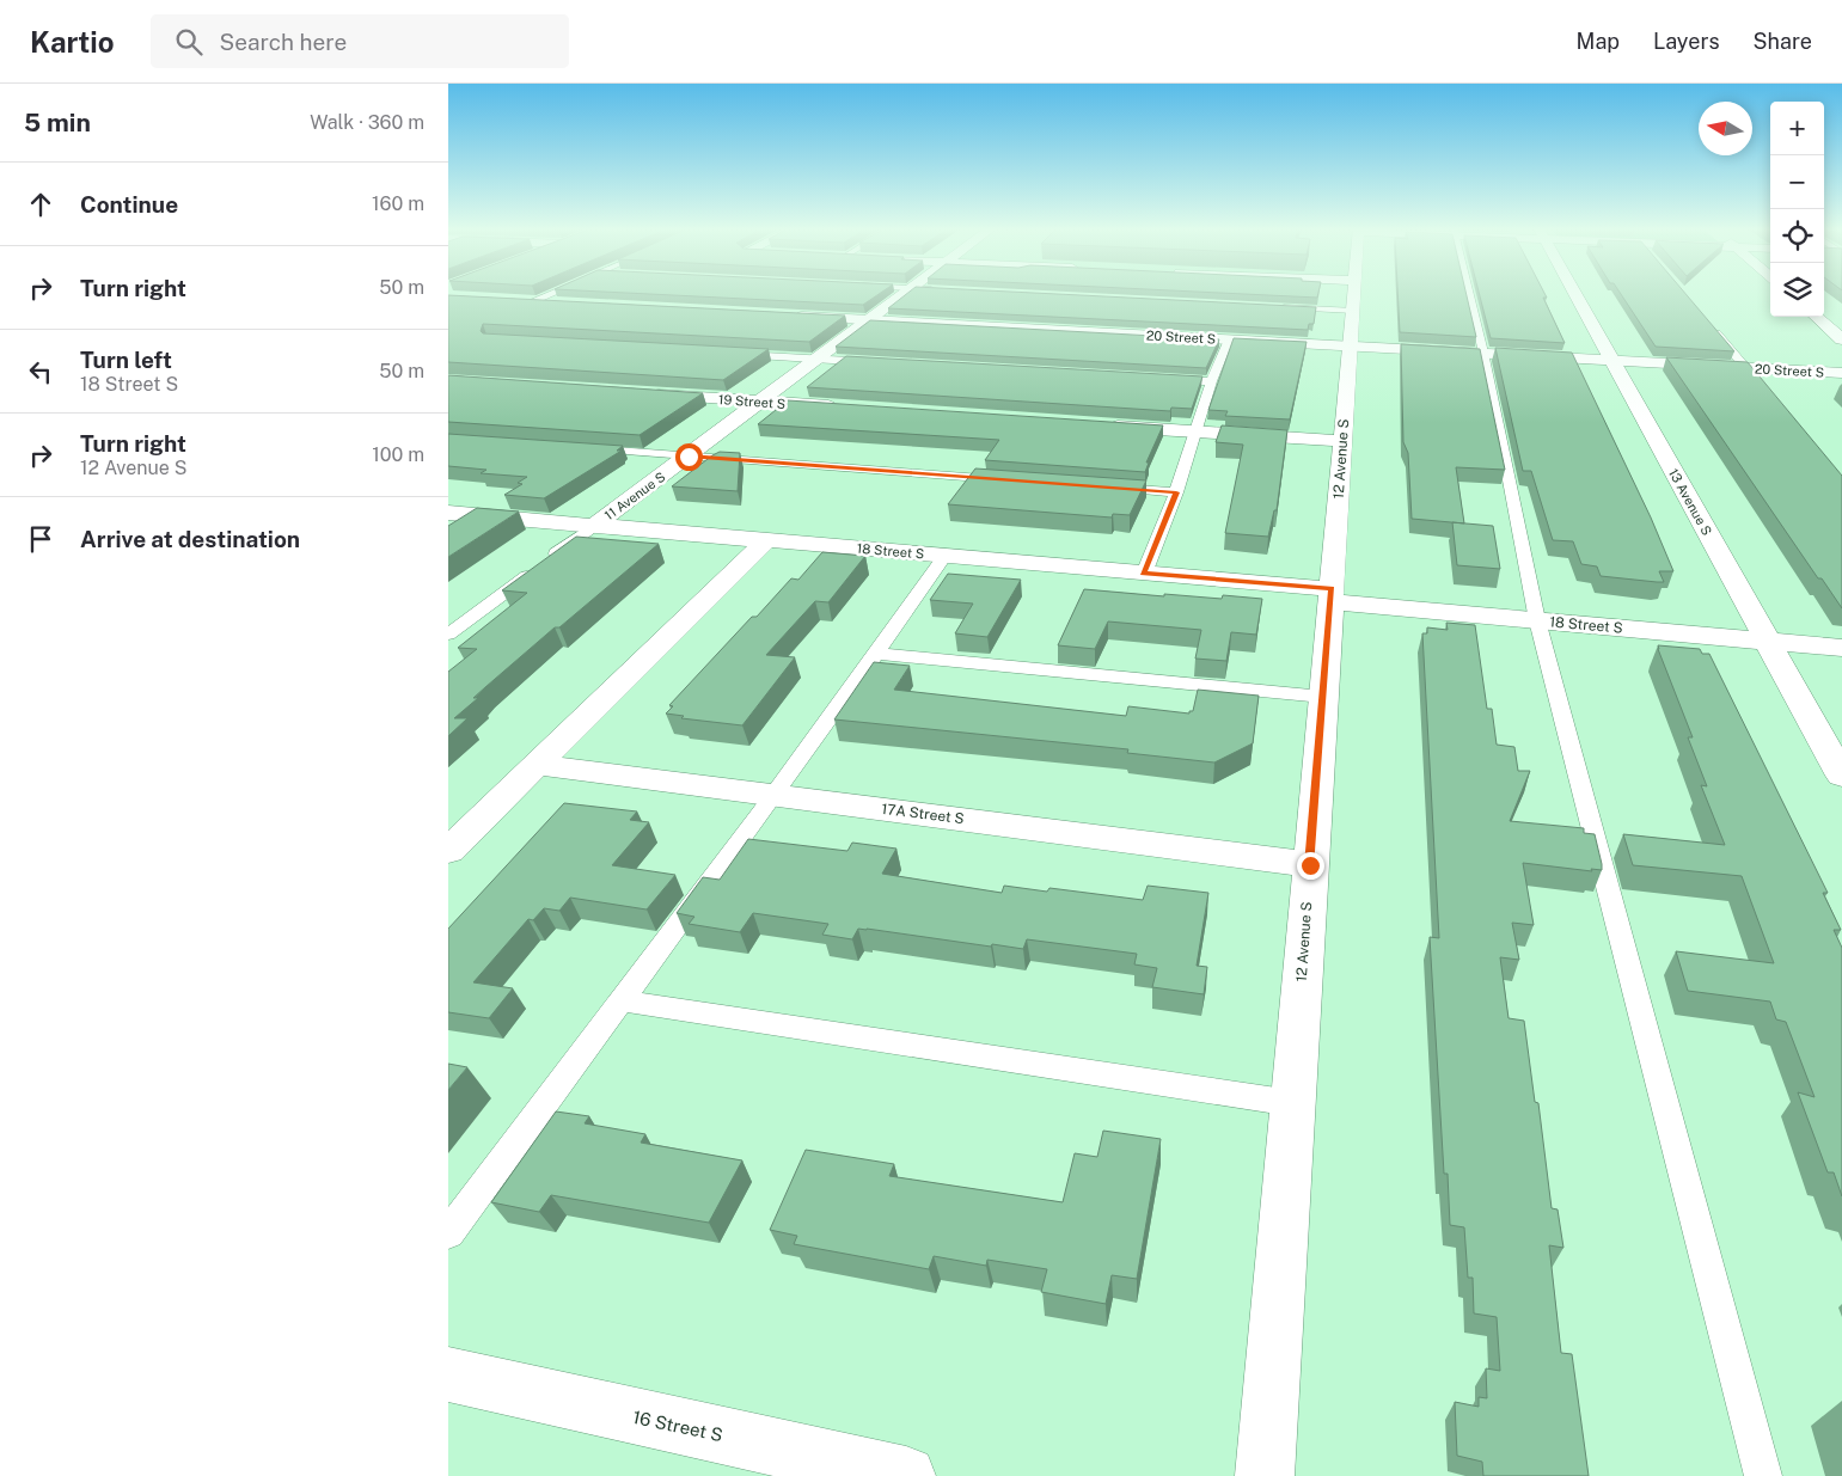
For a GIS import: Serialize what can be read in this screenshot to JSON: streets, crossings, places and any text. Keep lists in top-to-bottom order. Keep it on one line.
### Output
{"streets":{"street":["20 Street S","19 Street S","12 Avenue S","11 Avenue S","13 Avenue S","18 Street S","17A Street S","16 Street S"]},"crossings":[["20 Street S","12 Avenue S"],["20 Street S","11 Avenue S"],["20 Street S","13 Avenue S"],["19 Street S","11 Avenue S"],["12 Avenue S","18 Street S"],["12 Avenue S","17A Street S"],["11 Avenue S","18 Street S"],["13 Avenue S","18 Street S"]],"north":"left","page":{"header":"Kartio","search":"Search here","nav":["Map","Layers","Share"],"heading":["5 min","Walk · 360 m"],"map_buttons":["+","−"],"list":[["Continue","160 m"],["Turn right","50 m"],["Turn left","18 Street S","50 m"],["Turn right","12 Avenue S","100 m"],"Arrive at destination"]}}
